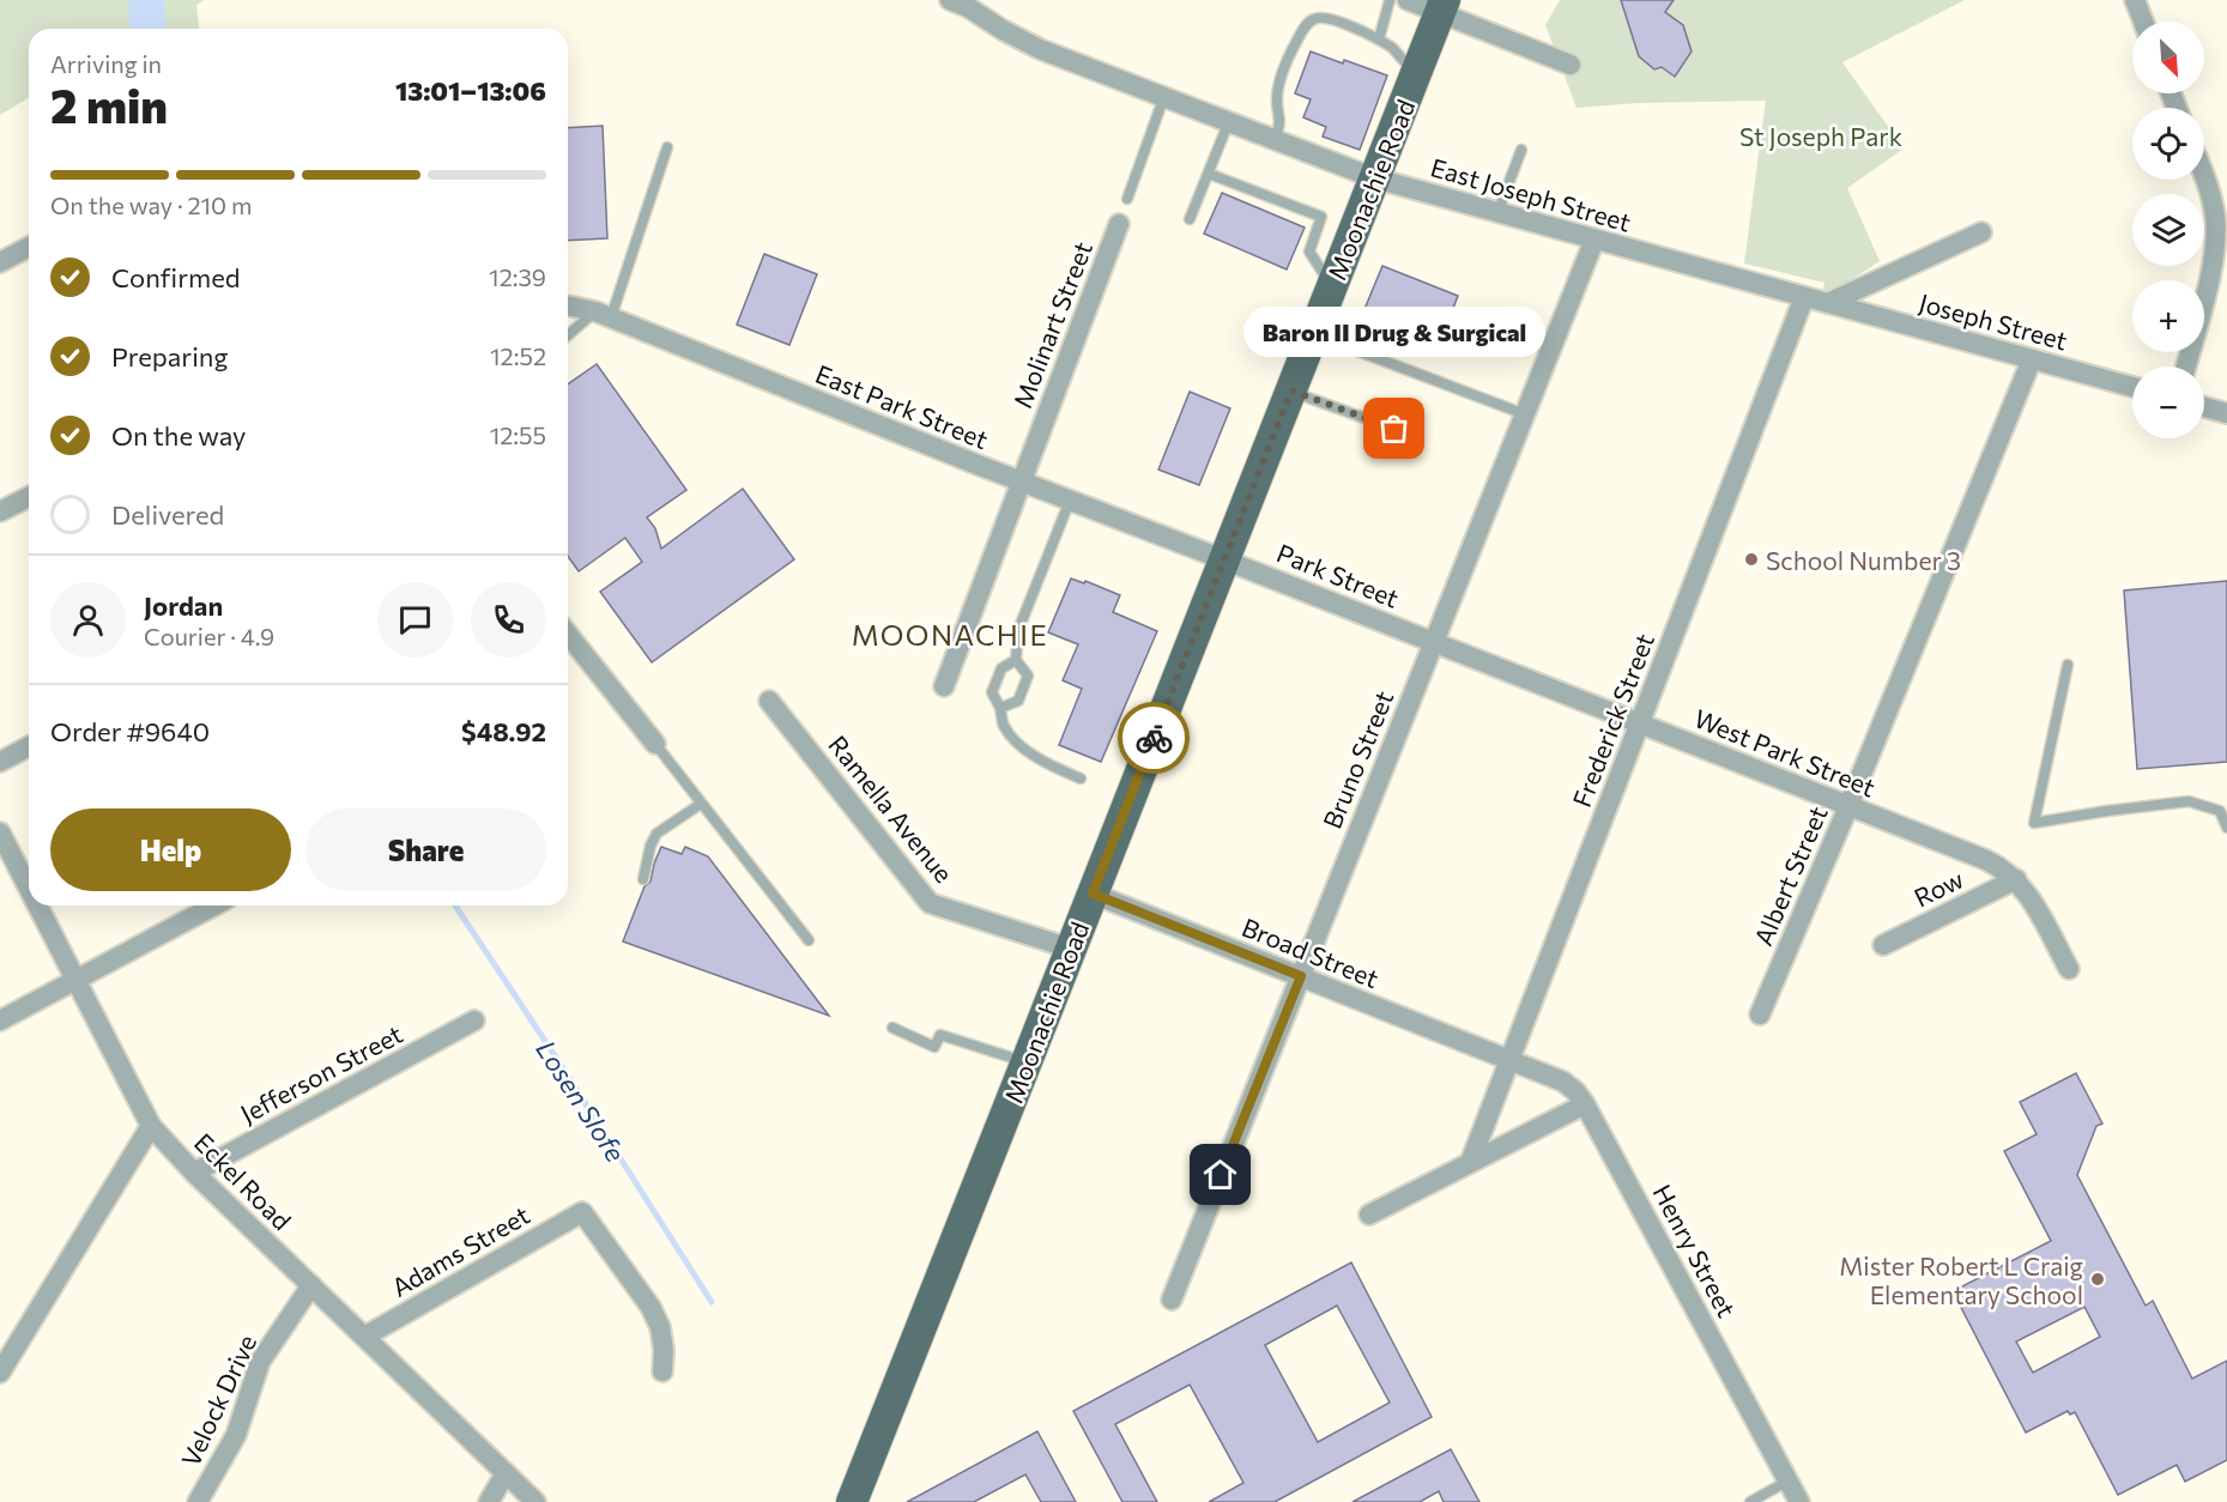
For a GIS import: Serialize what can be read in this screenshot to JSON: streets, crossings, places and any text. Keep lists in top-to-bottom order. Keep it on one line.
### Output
{"streets":{"main road":["Moonachie Road"],"street":["East Joseph Street","Joseph Street","Molinart Street","East Park Street","Park Street","Frederick Street","West Park Street","Bruno Street","Ramella Avenue","Albert Street","Row","Broad Street","Jefferson Street","Eckel Road","Adams Street","Henry Street","Velock Drive"]},"crossings":[["Moonachie Road","East Joseph Street"],["Moonachie Road","East Park Street"],["Moonachie Road","Park Street"],["Moonachie Road","Ramella Avenue"],["Moonachie Road","Broad Street"],["East Joseph Street","Joseph Street"],["East Joseph Street","Frederick Street"],["East Joseph Street","Bruno Street"],["Joseph Street","Albert Street"],["Molinart Street","East Park Street"],["East Park Street","Park Street"],["Park Street","West Park Street"],["Park Street","Bruno Street"],["Frederick Street","West Park Street"],["Frederick Street","Broad Street"],["Frederick Street","Henry Street"],["West Park Street","Bruno Street"],["West Park Street","Albert Street"],["West Park Street","Row"],["Bruno Street","Broad Street"],["Broad Street","Henry Street"],["Jefferson Street","Eckel Road"],["Eckel Road","Adams Street"],["Eckel Road","Velock Drive"]],"districts":["MOONACHIE"],"water":["Losen Slofe"],"parks":["St Joseph Park"],"places":["Baron II Drug & Surgical","School Number 3","Mister Robert L Craig Elementary School"],"north":"bottom right","page":{"map_buttons":["+","−"],"heading":["2 min","Arriving in","13:01–13:06"],"panel":["Jordan","Courier · 4.9","Order #9640","$48.92"],"bar":"On the way · 210 m","list":[["Confirmed","12:39"],["Preparing","12:52"],["On the way","12:55"],"Delivered"],"bubble":"Baron II Drug & Surgical","buttons":["Help","Share"]}}
